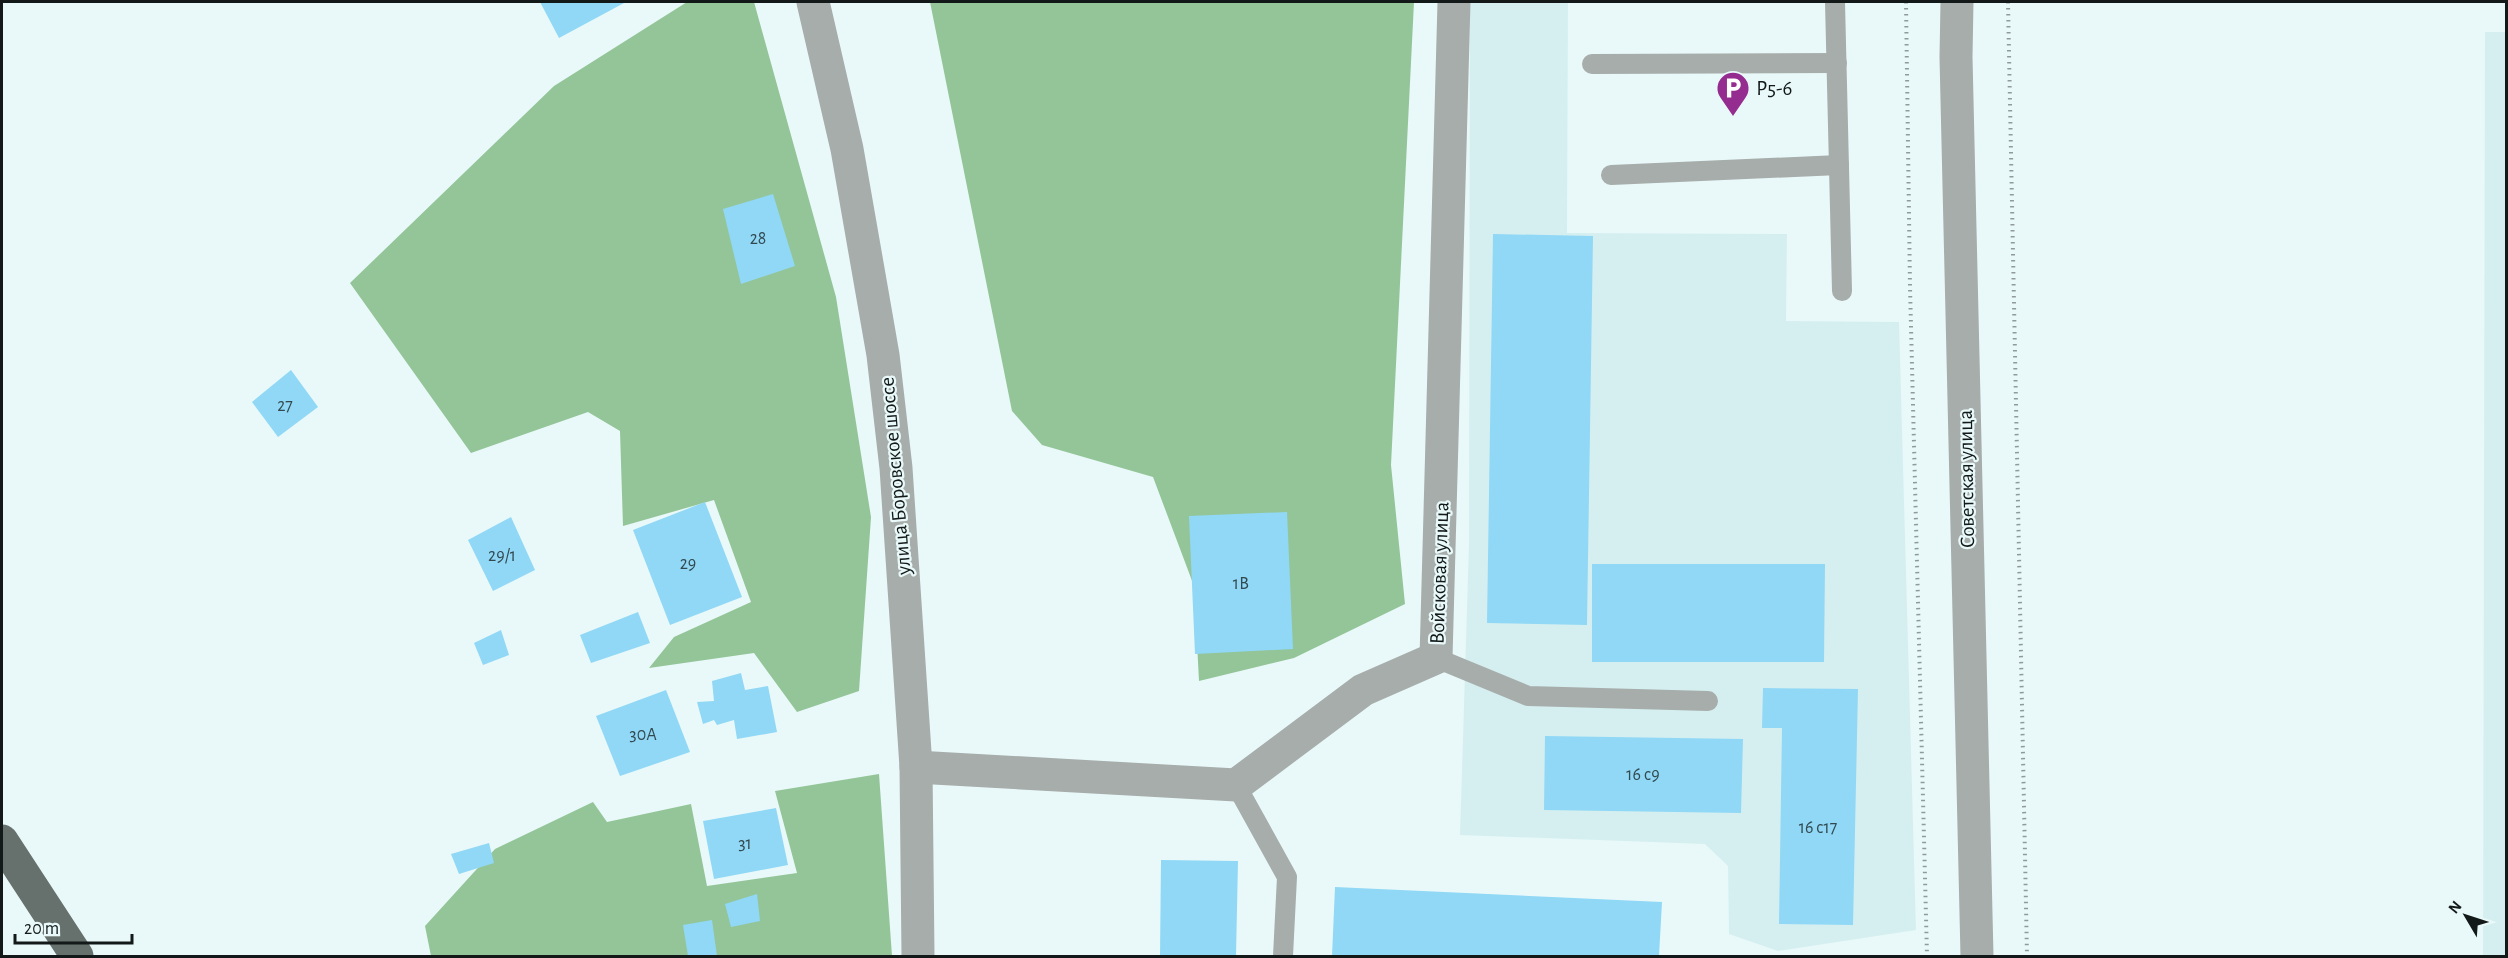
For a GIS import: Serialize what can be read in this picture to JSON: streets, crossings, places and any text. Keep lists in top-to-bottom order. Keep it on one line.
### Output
{"streets":{"street":["улица Боровское шоссе","Советская улица","Войсковая улица"]},"places":{"parking":["Р5-6"]},"house_numbers":["28","27","29/1","29","1В","30А","16 с9","16 с17","31"],"scale_bar":"20 m","north":"top left"}
